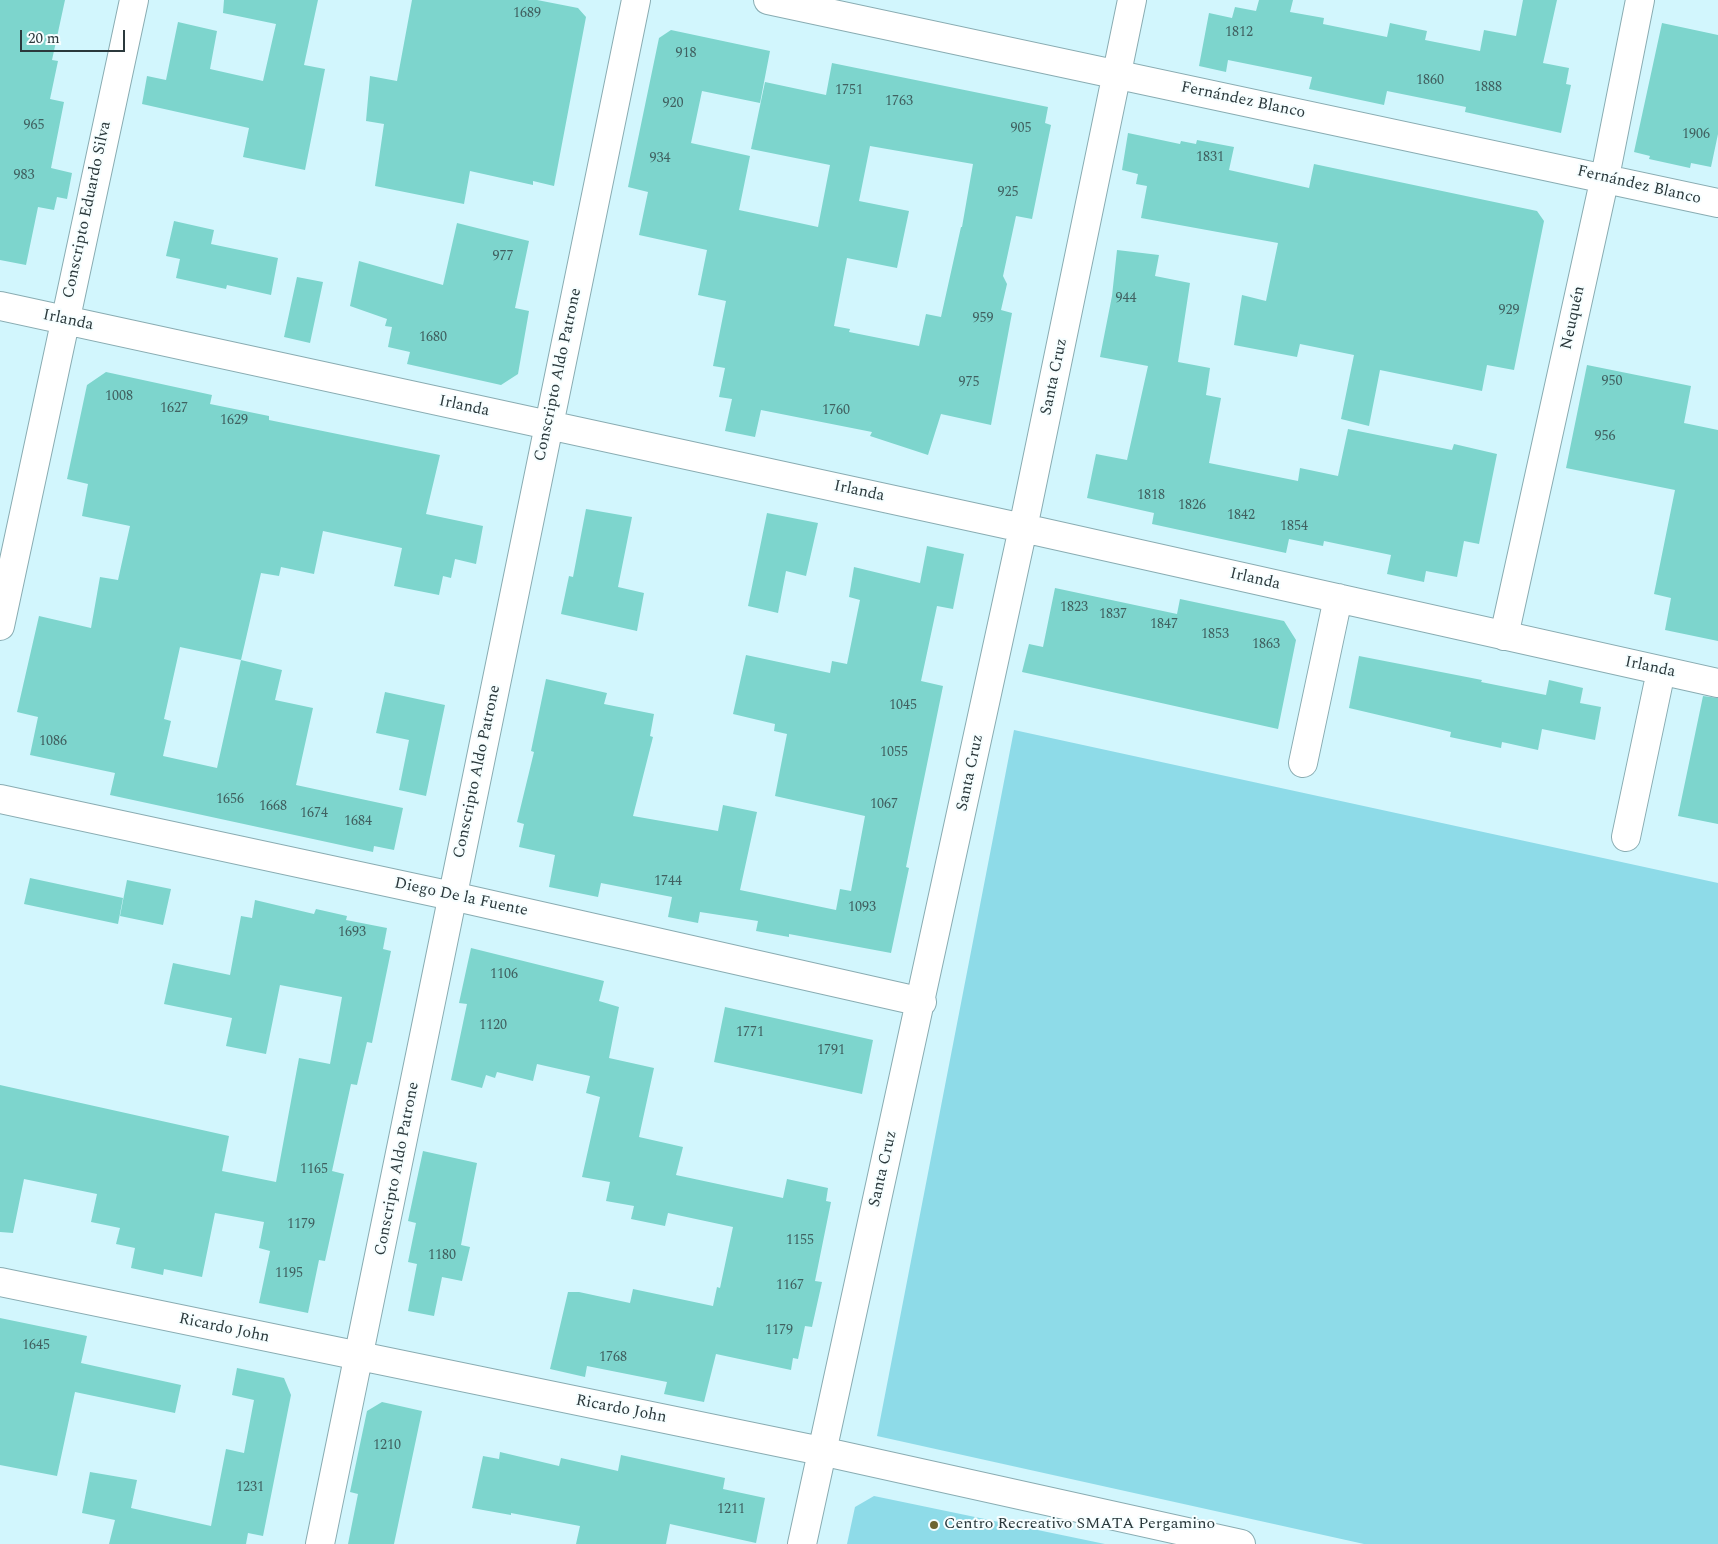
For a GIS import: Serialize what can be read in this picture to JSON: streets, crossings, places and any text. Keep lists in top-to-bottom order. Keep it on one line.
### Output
{"streets":{"street":["Fernández Blanco","Conscripto Eduardo Silva","Neuquén","Irlanda","Conscripto Aldo Patrone","Santa Cruz","Diego De la Fuente","Ricardo John"]},"crossings":[["Fernández Blanco","Neuquén"],["Fernández Blanco","Santa Cruz"],["Conscripto Eduardo Silva","Irlanda"],["Neuquén","Irlanda"],["Irlanda","Conscripto Aldo Patrone"],["Irlanda","Santa Cruz"],["Conscripto Aldo Patrone","Diego De la Fuente"],["Conscripto Aldo Patrone","Ricardo John"],["Santa Cruz","Diego De la Fuente"],["Santa Cruz","Ricardo John"]],"places":["Centro Recreativo SMATA Pergamino"],"house_numbers":["1689","1812","918","1860","1888","1751","1763","920","965","905","1906","1831","934","983","925","977","944","929","959","1680","950","975","1008","1627","1760","1629","956","1818","1826","1842","1854","1823","1837","1847","1853","1863","1045","1086","1055","1656","1067","1668","1674","1684","1744","1093","1693","1106","1120","1771","1791","1165","1179","1155","1180","1195","1167","1179","1645","1768","1210","1231","1211"],"scale_bar":"20 m"}
